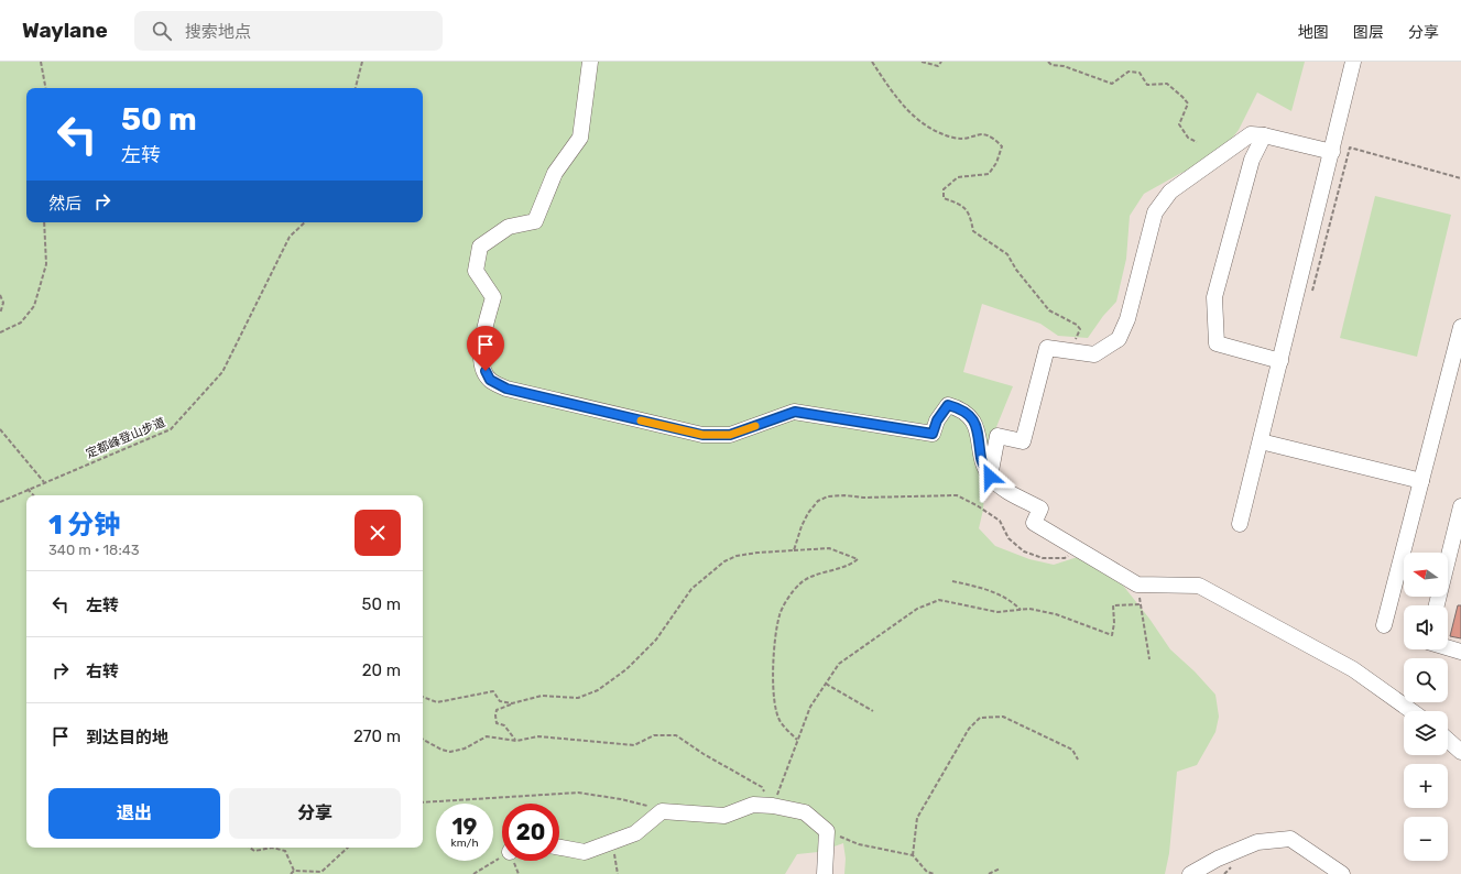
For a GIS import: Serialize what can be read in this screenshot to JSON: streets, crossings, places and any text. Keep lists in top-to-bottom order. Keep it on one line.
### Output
{"streets":{"path":["定都峰登山步道"]},"north":"left","page":{"header":"Waylane","search":"搜索地点","nav":["地图","图层","分享"],"turn":["50 m","左转"],"then":"然后","heading":["1 分钟","340 m · 18:43"],"map_buttons":["+","−"],"list":[{"name":"左转","value":"50 m"},{"name":"右转","value":"20 m"},{"name":"到达目的地","value":"270 m"}],"buttons":["退出","分享"],"speed":"19 km/h","limit":"20"}}
